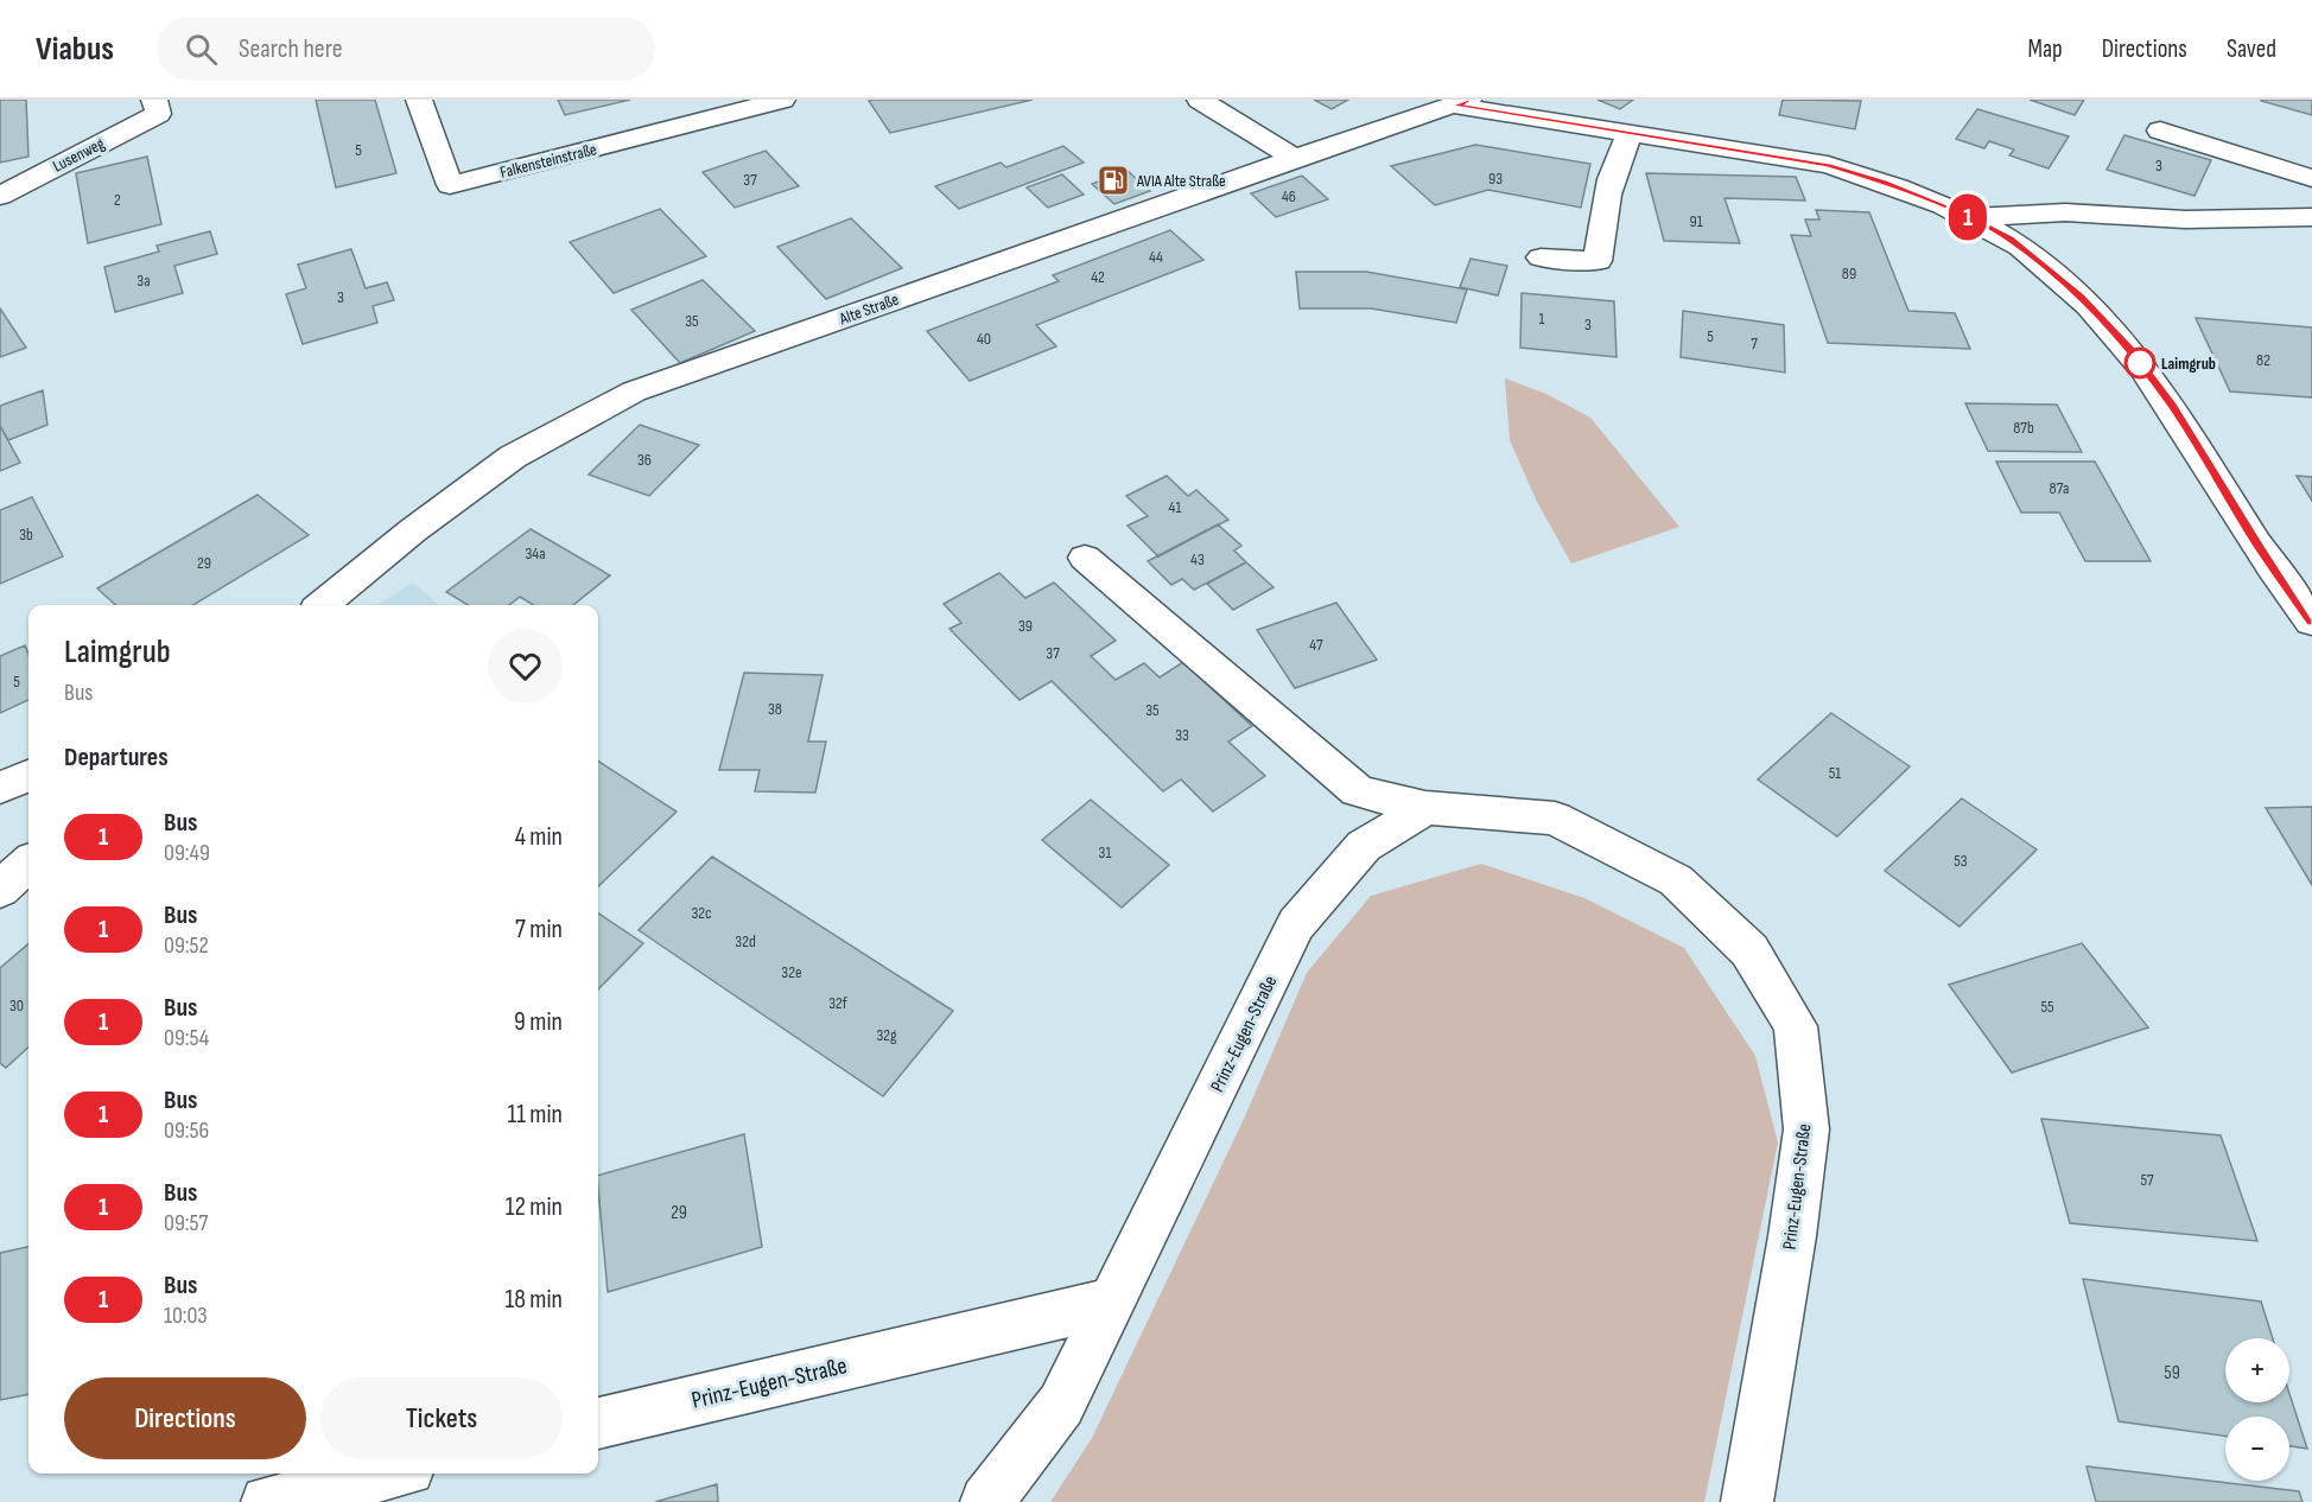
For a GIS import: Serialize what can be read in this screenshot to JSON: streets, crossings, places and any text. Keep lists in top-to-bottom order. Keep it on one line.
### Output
{"streets":{"street":["Lusenweg","Falkensteinstraße","Alte Straße","Prinz-Eugen-Straße"]},"places":{"fuel station":["AVIA Alte Straße"],"other":["Laimgrub"]},"lines":["bus line 1"],"house_numbers":["5","3","93","37","46","2","91","44","89","42","3a","3","1","35","3","5","40","7","82","87b","36","87a","41","3b","34a","43","29","39","47","37","5","38","35","33","51","31","53","32c","32d","32e","32f","30","55","32g","57","29","59"],"page":{"header":"Viabus","search":"Search here","nav":["Map","Directions","Saved"],"on_map":"1","heading":[["Laimgrub","Bus"],"Departures"],"list":[{"mark":"1","name":"Bus","note":"09:49","value":"4 min"},{"mark":"1","name":"Bus","note":"09:52","value":"7 min"},{"mark":"1","name":"Bus","note":"09:54","value":"9 min"},{"mark":"1","name":"Bus","note":"09:56","value":"11 min"},{"mark":"1","name":"Bus","note":"09:57","value":"12 min"},{"mark":"1","name":"Bus","note":"10:03","value":"18 min"}],"map_buttons":["+","−"],"buttons":["Directions","Tickets"]}}
